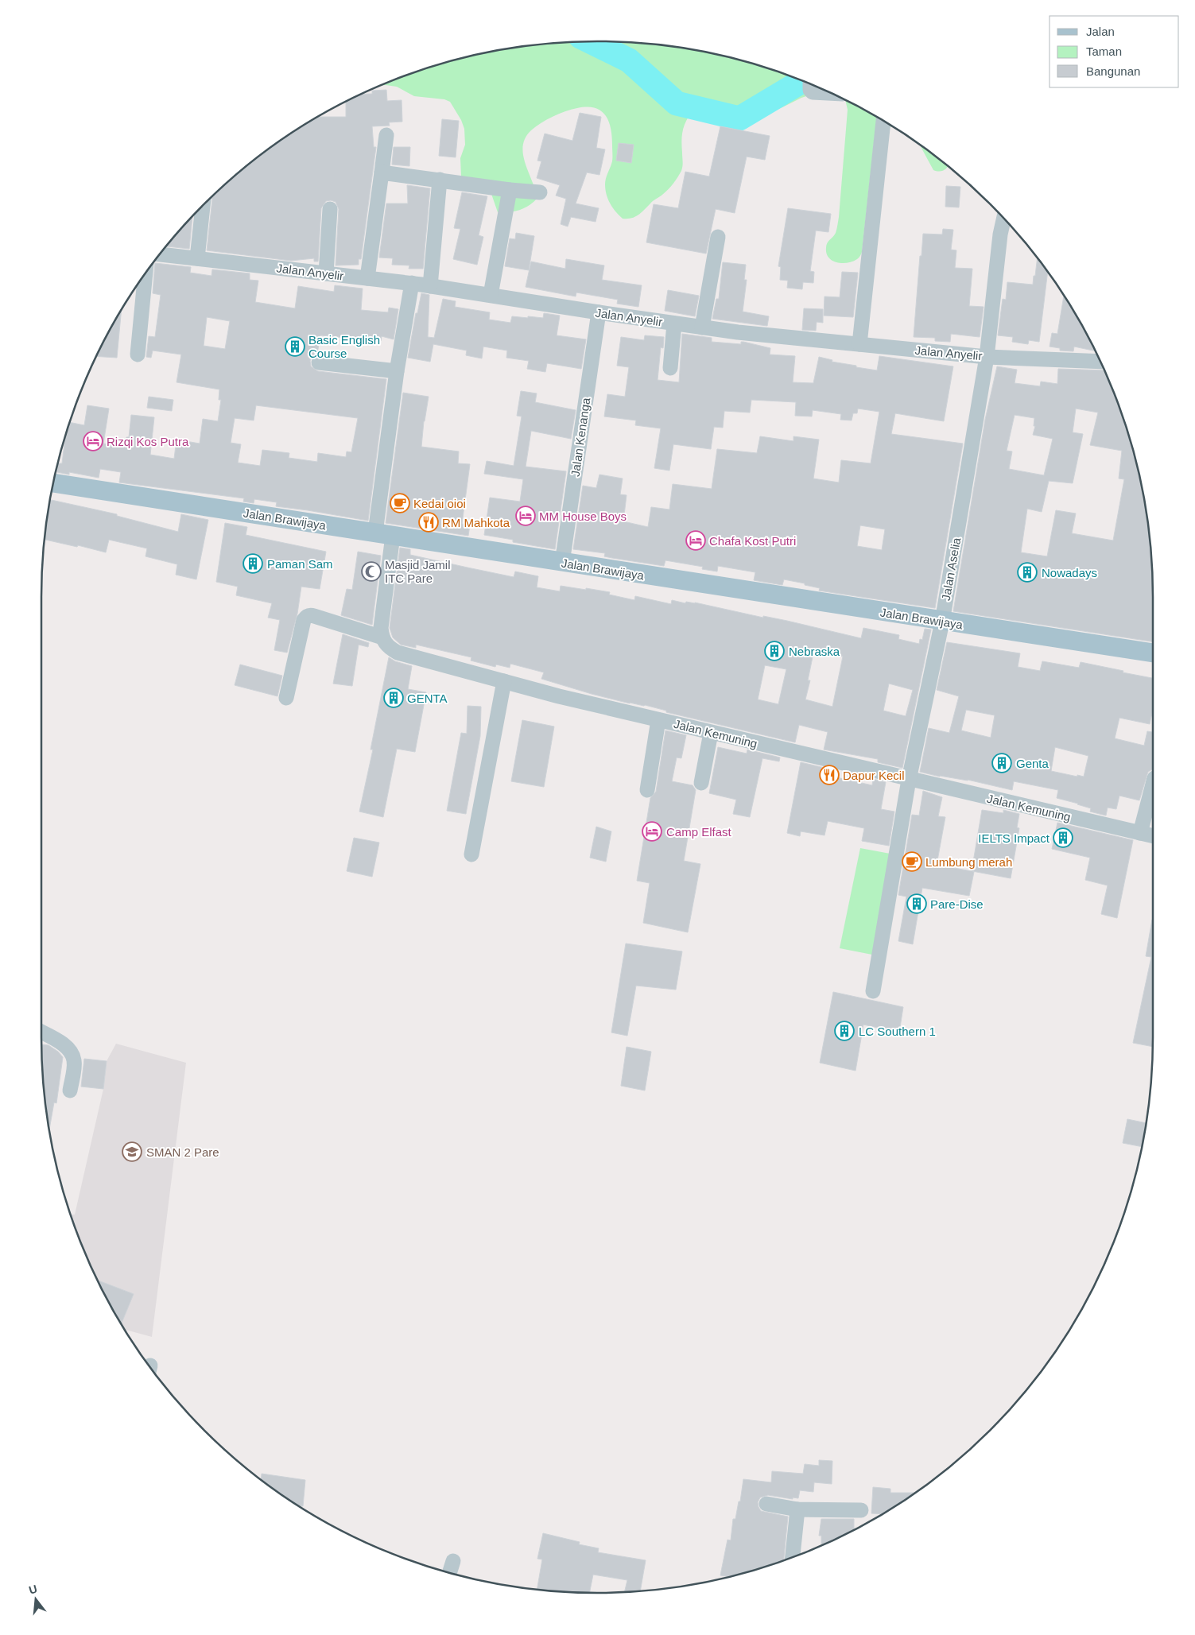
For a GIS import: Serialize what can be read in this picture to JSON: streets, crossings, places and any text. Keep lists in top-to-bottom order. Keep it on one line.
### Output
{"streets":{"main road":["Jalan Brawijaya"],"street":["Jalan Anyelir","Jalan Kenanga","Jalan Aselia","Jalan Kemuning"]},"crossings":[["Jalan Anyelir","Jalan Kenanga"],["Jalan Anyelir","Jalan Aselia"],["Jalan Kenanga","Jalan Brawijaya"],["Jalan Brawijaya","Jalan Aselia"],["Jalan Aselia","Jalan Kemuning"]],"places":{"building":["Basic English Course","Paman Sam","Nowadays","Nebraska","GENTA","Genta","IELTS Impact","Pare-Dise","LC Southern 1"],"hotel":["Rizqi Kos Putra","MM House Boys","Chafa Kost Putri","Camp Elfast"],"cafe":["Kedai oioi","Lumbung merah"],"restaurant":["RM Mahkota","Dapur Kecil"],"mosque":["Masjid Jamil ITC Pare"],"school or university":["SMAN 2 Pare"]},"legend":["Jalan","Taman","Bangunan"],"north":"top"}
